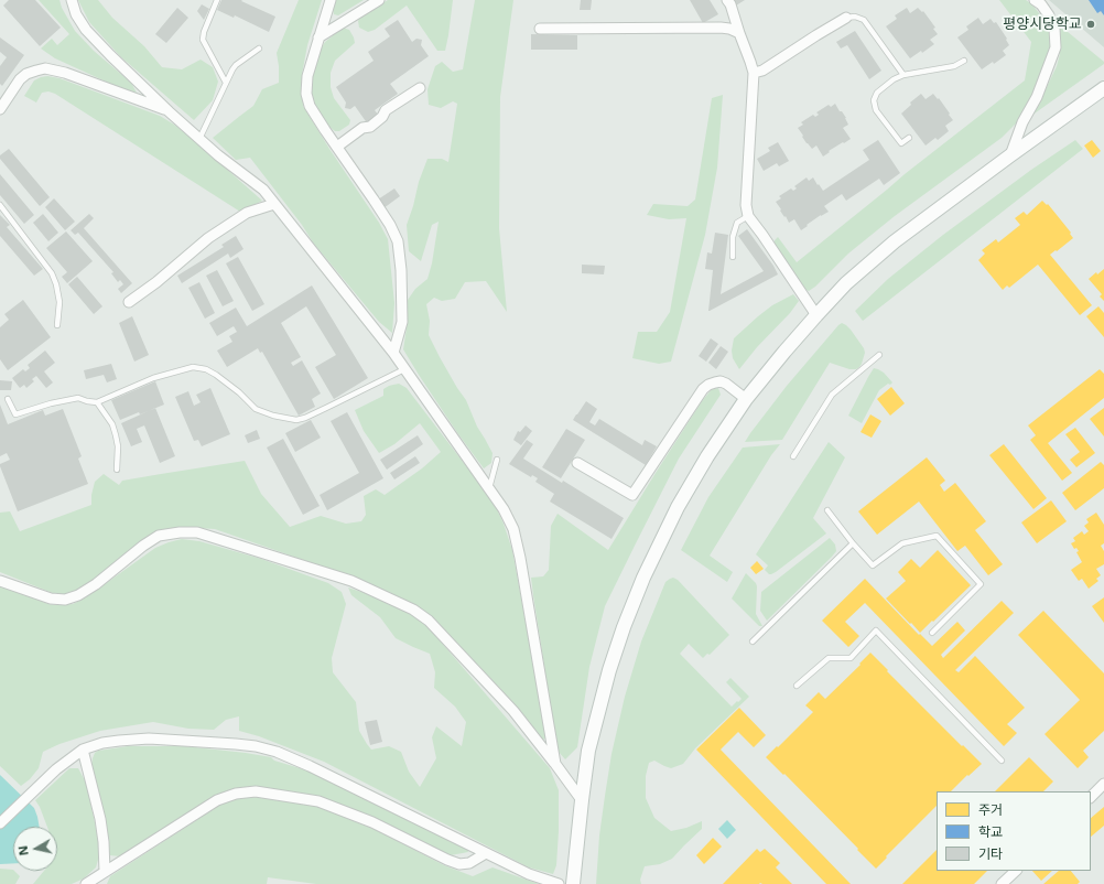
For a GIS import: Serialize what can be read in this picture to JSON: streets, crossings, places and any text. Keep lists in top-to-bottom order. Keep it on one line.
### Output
{"places":["평양시당학교"],"legend":["주거","학교","기타"],"north":"left"}
